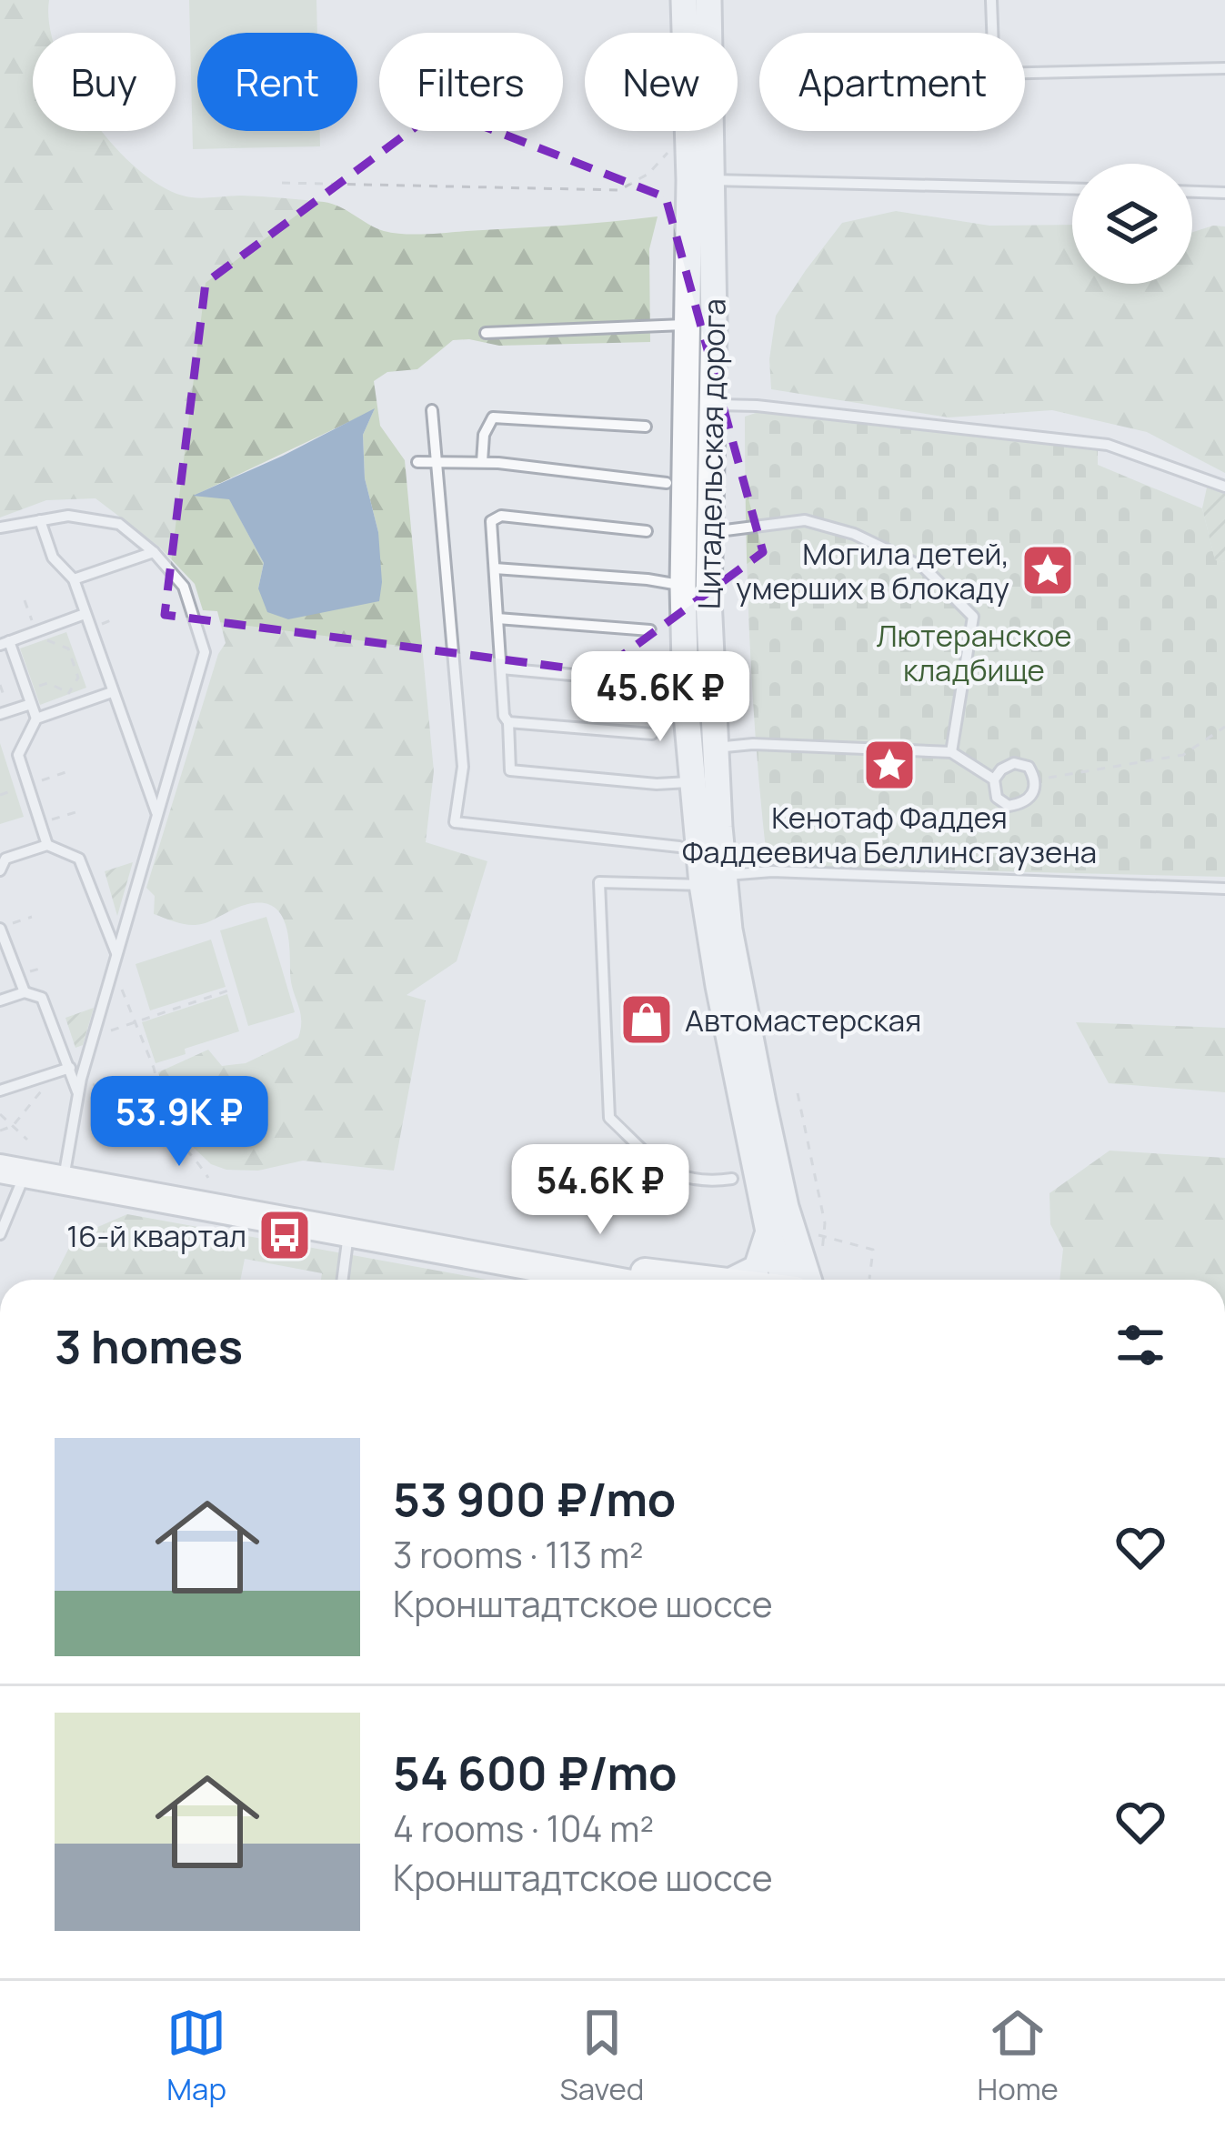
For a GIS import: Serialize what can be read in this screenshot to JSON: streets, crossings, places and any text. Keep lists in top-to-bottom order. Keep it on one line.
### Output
{"streets":{"street":["Цитадельская дорога"]},"parks":["Лютеранское кладбище"],"places":{"place":["Могила детей, умерших в блокаду","Кенотаф Фаддея Фаддеевича Беллинсгаузена"],"shop":["Автомастерская"],"bus stop":["16-й квартал"]},"page":{"chip":["Buy","Rent","Filters","New","Apartment"],"price":["45.6K ₽","53.9K ₽","54.6K ₽"],"heading":"3 homes","list":[{"name":"53 900 ₽/mo","note":"3 rooms · 113 m² · Кронштадтское шоссе"},{"name":"54 600 ₽/mo","note":"4 rooms · 104 m² · Кронштадтское шоссе"}],"tabs":["Map","Saved","Home"]}}
